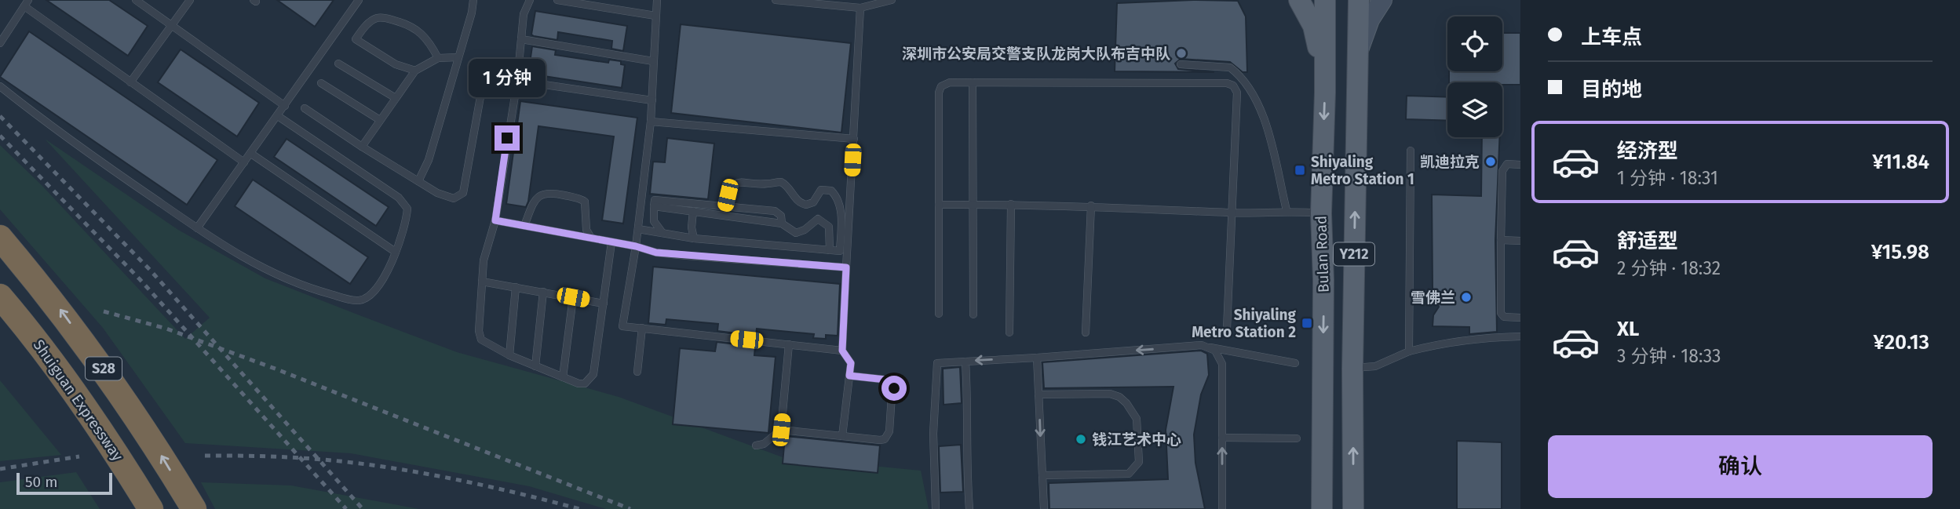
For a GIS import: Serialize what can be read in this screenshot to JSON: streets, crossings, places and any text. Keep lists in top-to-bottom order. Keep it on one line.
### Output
{"streets":{"highway":["S28","Shuiguan Expressway"],"main road":["Bulan Road","Y212"]},"places":{"other":["深圳市公安局交警支队龙岗大队布吉中队","凯迪拉克","雪佛兰","钱江艺术中心"],"transit":["Shiyaling Metro Station 1","Shiyaling Metro Station 2"]},"scale_bar":"50 m","page":{"banner":["上车点","目的地"],"bubble":"1 分钟","list":[{"name":"经济型","note":"1 分钟 · 18:31","value":"¥11.84"},{"name":"舒适型","note":"2 分钟 · 18:32","value":"¥15.98"},{"name":"XL","note":"3 分钟 · 18:33","value":"¥20.13"}],"buttons":"确认","scale":"50 m"}}
